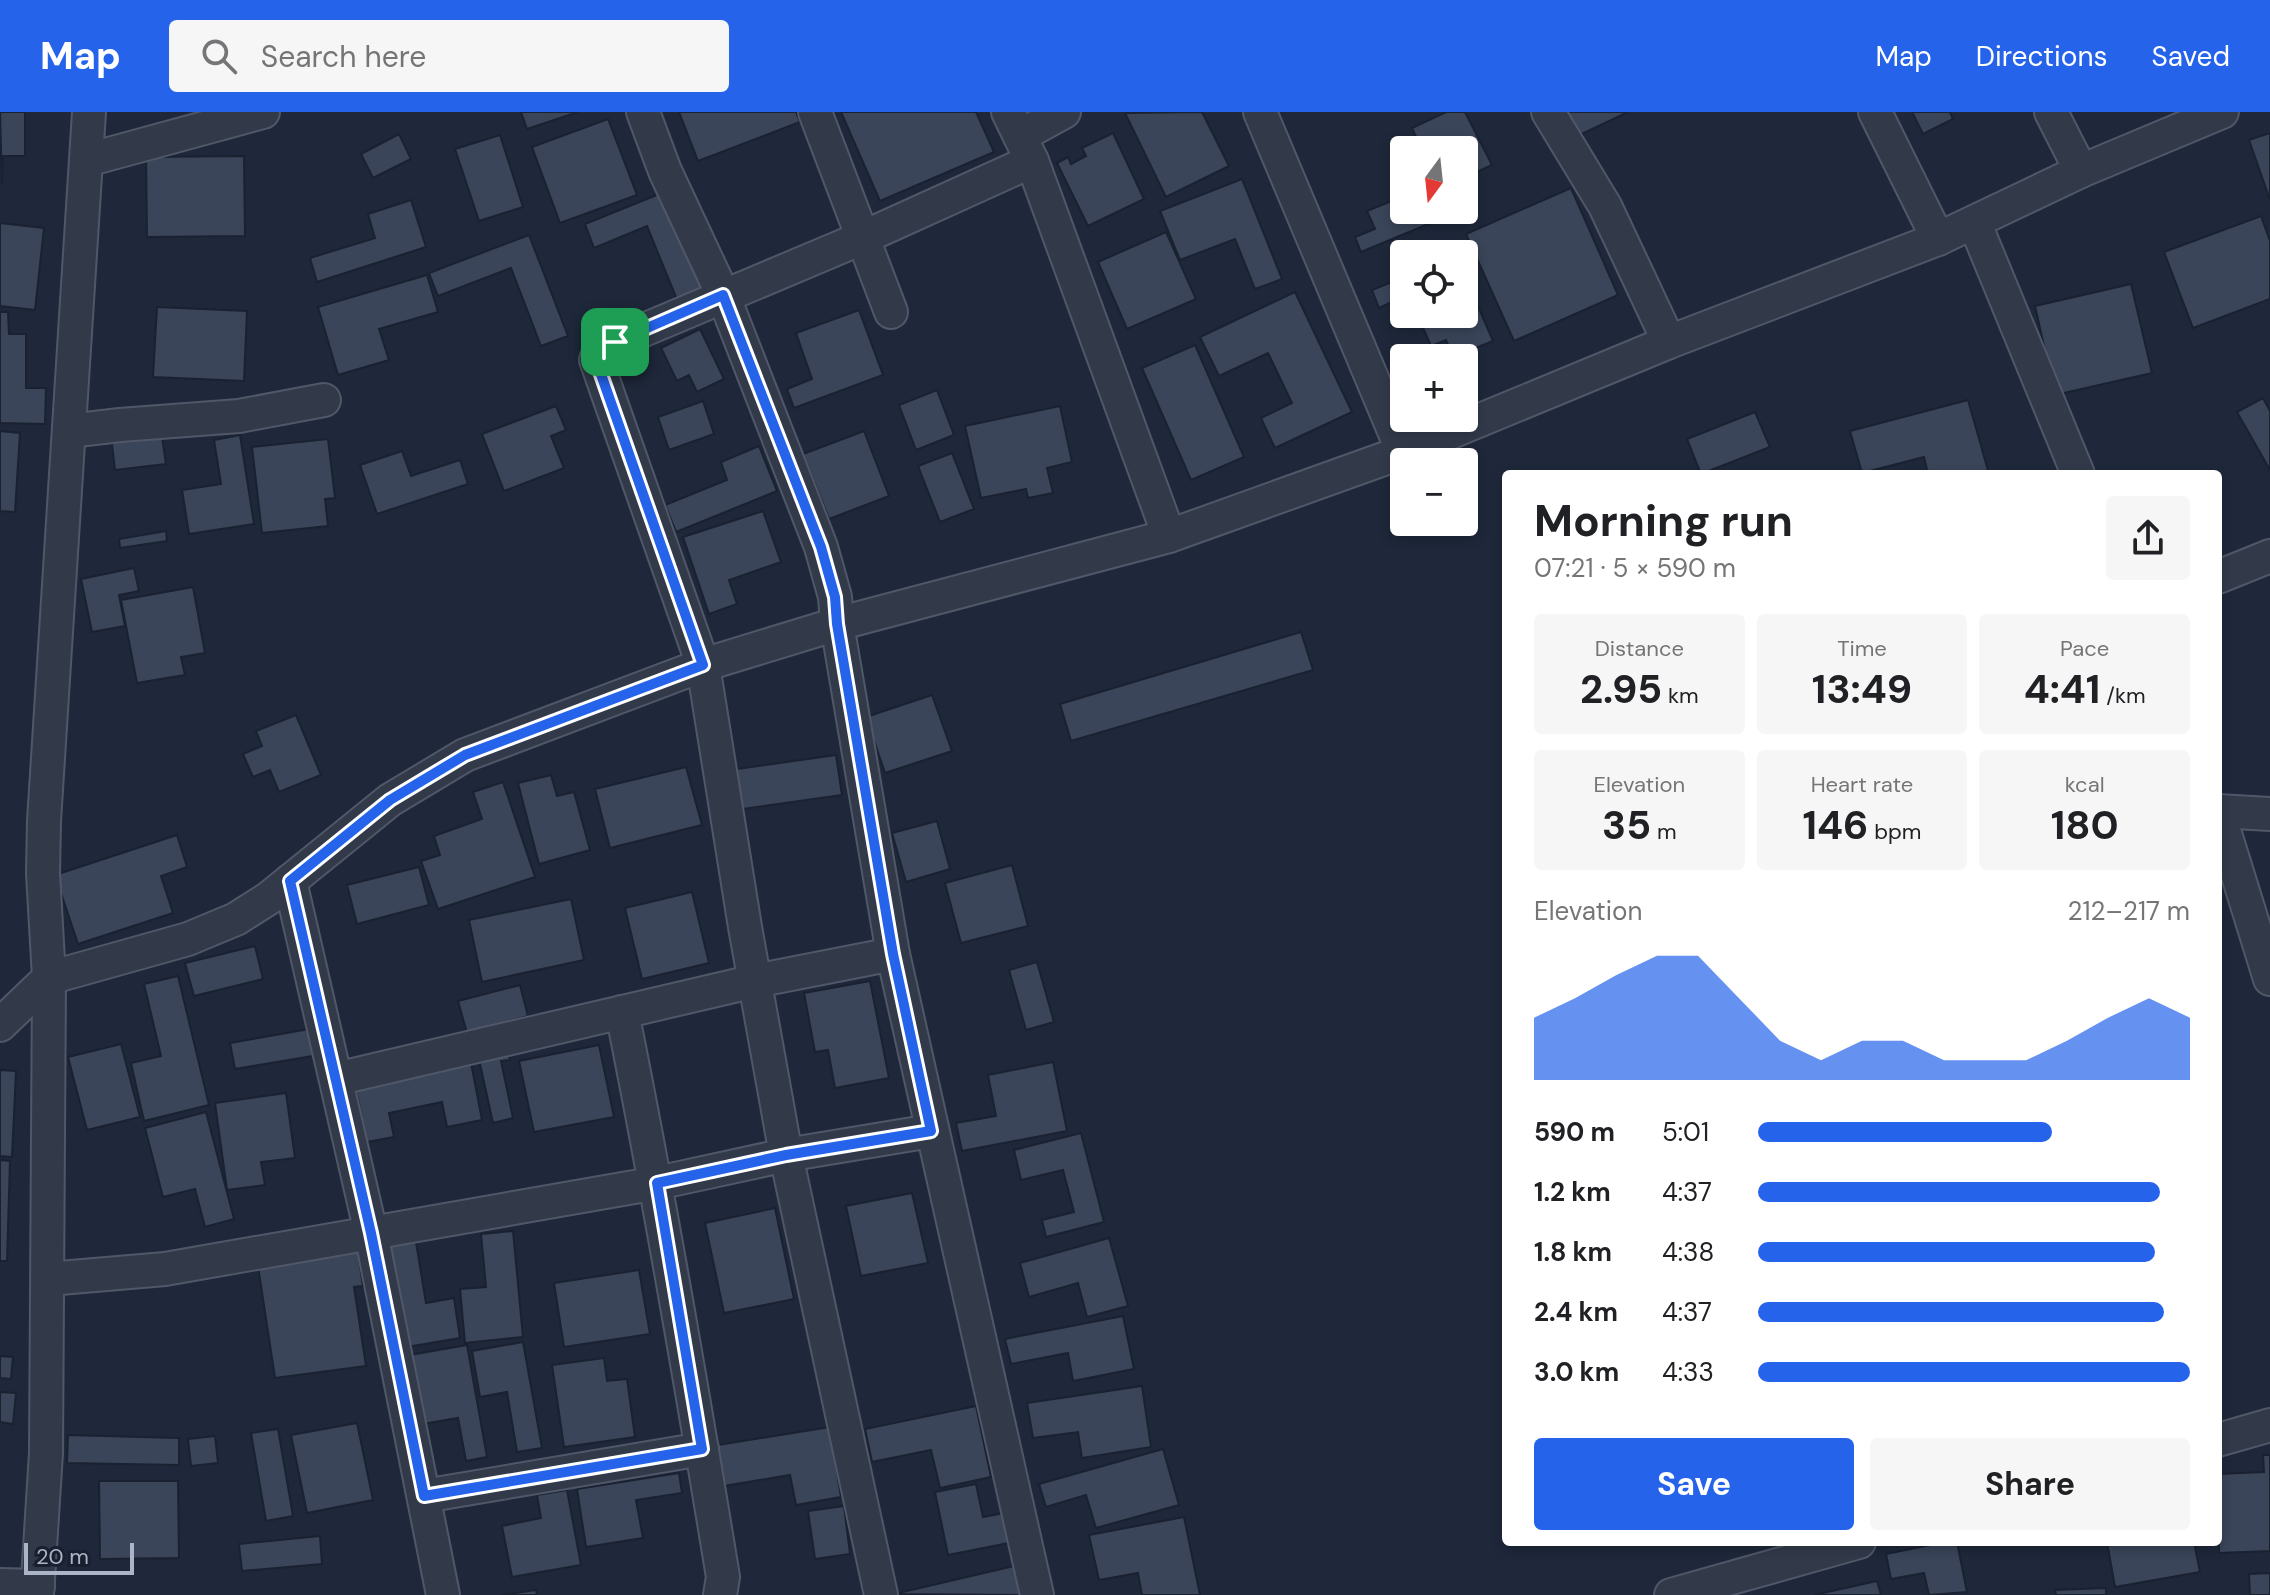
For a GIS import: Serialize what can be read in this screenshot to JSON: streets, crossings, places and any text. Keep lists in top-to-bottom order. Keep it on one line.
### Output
{"scale_bar":"20 m","north":"bottom","page":{"header":"Map","search":"Search here","nav":["Map","Directions","Saved"],"map_buttons":["+","−"],"heading":["Morning run","07:21 · 5 × 590 m"],"stats":[["Distance","2.95 km"],["Time","13:49"],["Pace","4:41 /km"],["Elevation","35 m"],["Heart rate","146 bpm"],["kcal","180"]],"chart":["Elevation","212–217 m"],"list":[{"name":"590 m","note":"5:01"},{"name":"1.2 km","note":"4:37"},{"name":"1.8 km","note":"4:38"},{"name":"2.4 km","note":"4:37"},{"name":"3.0 km","note":"4:33"}],"buttons":["Save","Share"],"scale":"20 m"}}
